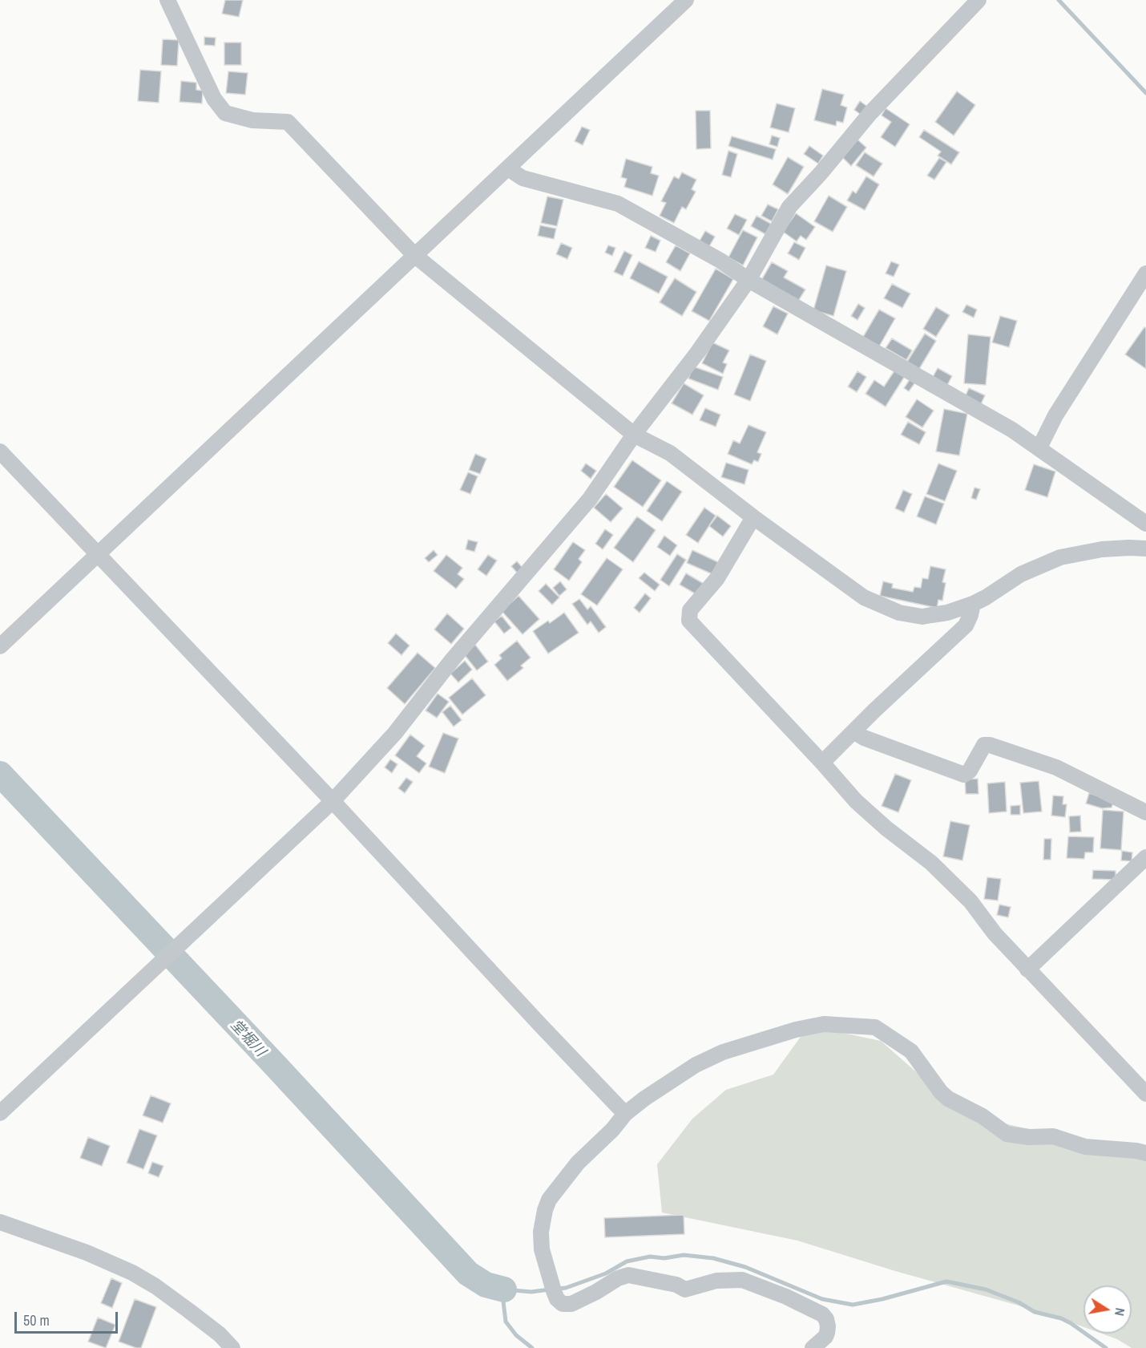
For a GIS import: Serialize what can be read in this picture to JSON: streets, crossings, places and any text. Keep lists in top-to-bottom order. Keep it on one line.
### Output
{"water":["堂堀川"],"scale_bar":"50 m","north":"right"}
